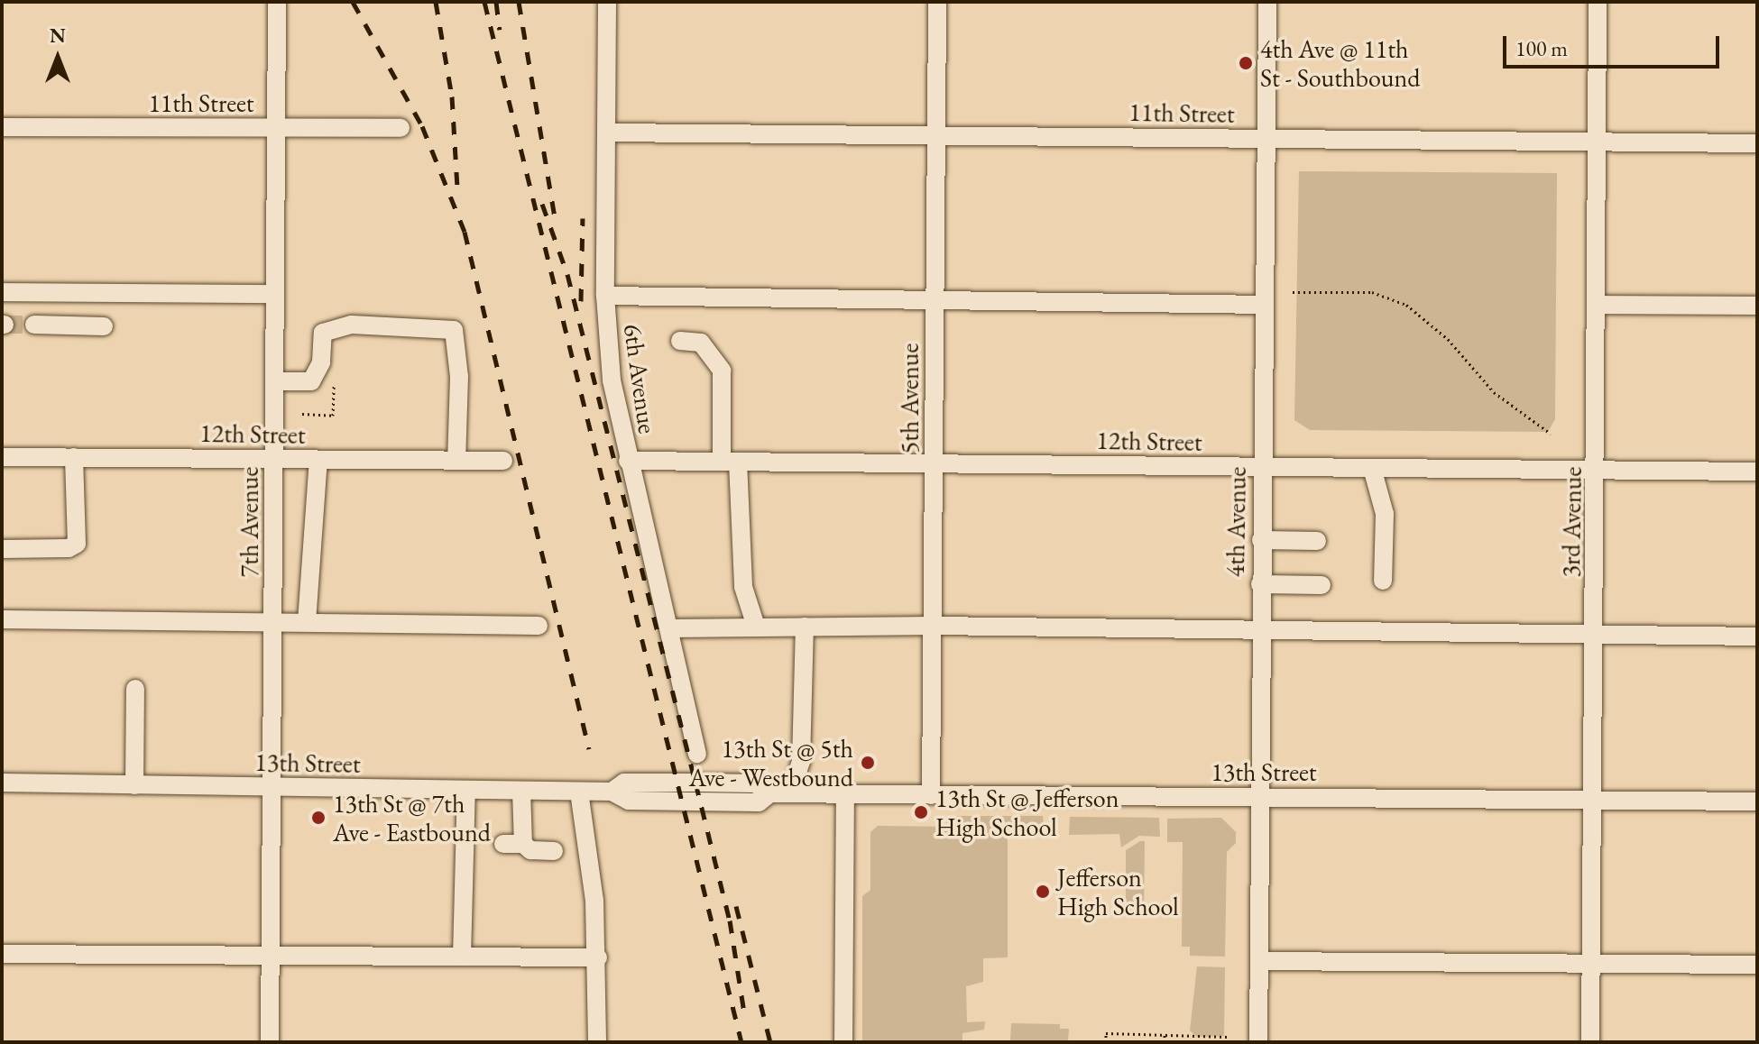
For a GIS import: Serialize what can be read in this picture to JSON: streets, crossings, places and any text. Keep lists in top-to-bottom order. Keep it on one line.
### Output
{"streets":{"street":["11th Street","6th Avenue","5th Avenue","12th Street","7th Avenue","4th Avenue","3rd Avenue","13th Street"]},"crossings":[["11th Street","6th Avenue"],["11th Street","5th Avenue"],["11th Street","7th Avenue"],["11th Street","4th Avenue"],["11th Street","3rd Avenue"],["6th Avenue","12th Street"],["5th Avenue","12th Street"],["5th Avenue","13th Street"],["12th Street","7th Avenue"],["12th Street","4th Avenue"],["12th Street","3rd Avenue"],["7th Avenue","13th Street"],["4th Avenue","13th Street"],["3rd Avenue","13th Street"]],"places":["4th Ave @ 11th St - Southbound","13th St @ 5th Ave - Westbound","13th St @ Jefferson High School","13th St @ 7th Ave - Eastbound","Jefferson High School"],"scale_bar":"100 m","north":"top"}
